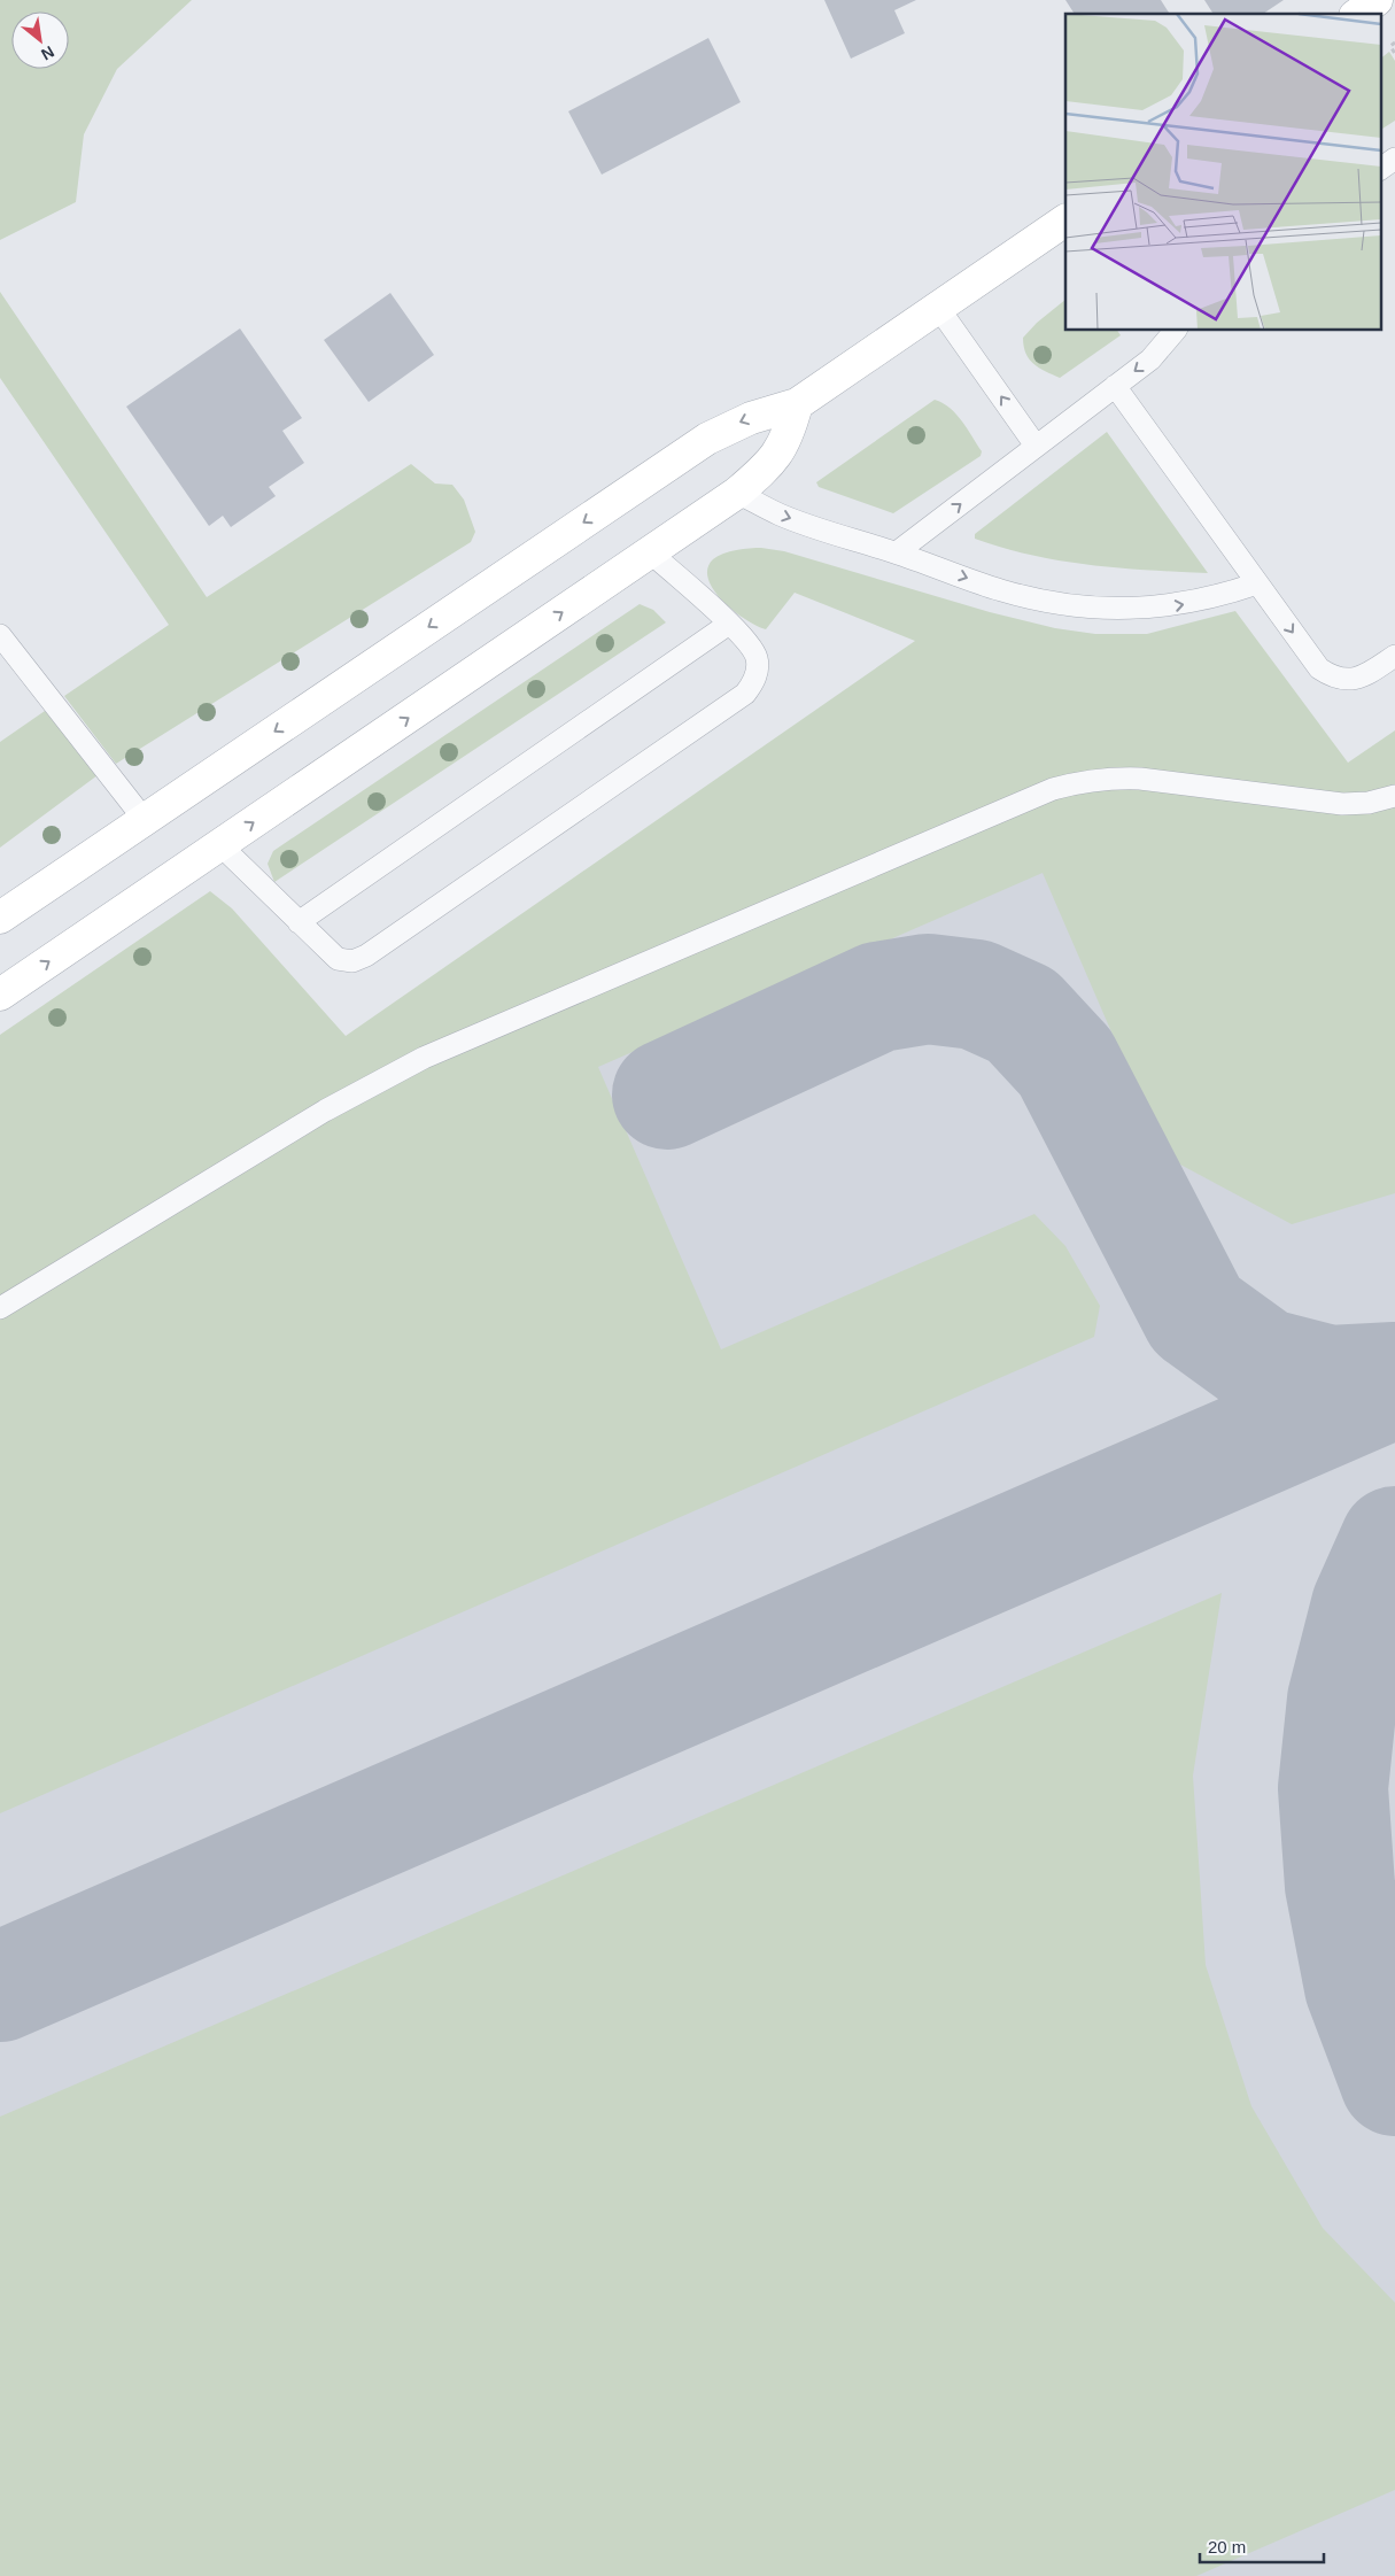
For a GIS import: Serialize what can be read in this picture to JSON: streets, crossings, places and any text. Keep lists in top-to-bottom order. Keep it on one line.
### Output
{"scale_bar":"20 m","north":"bottom right"}
